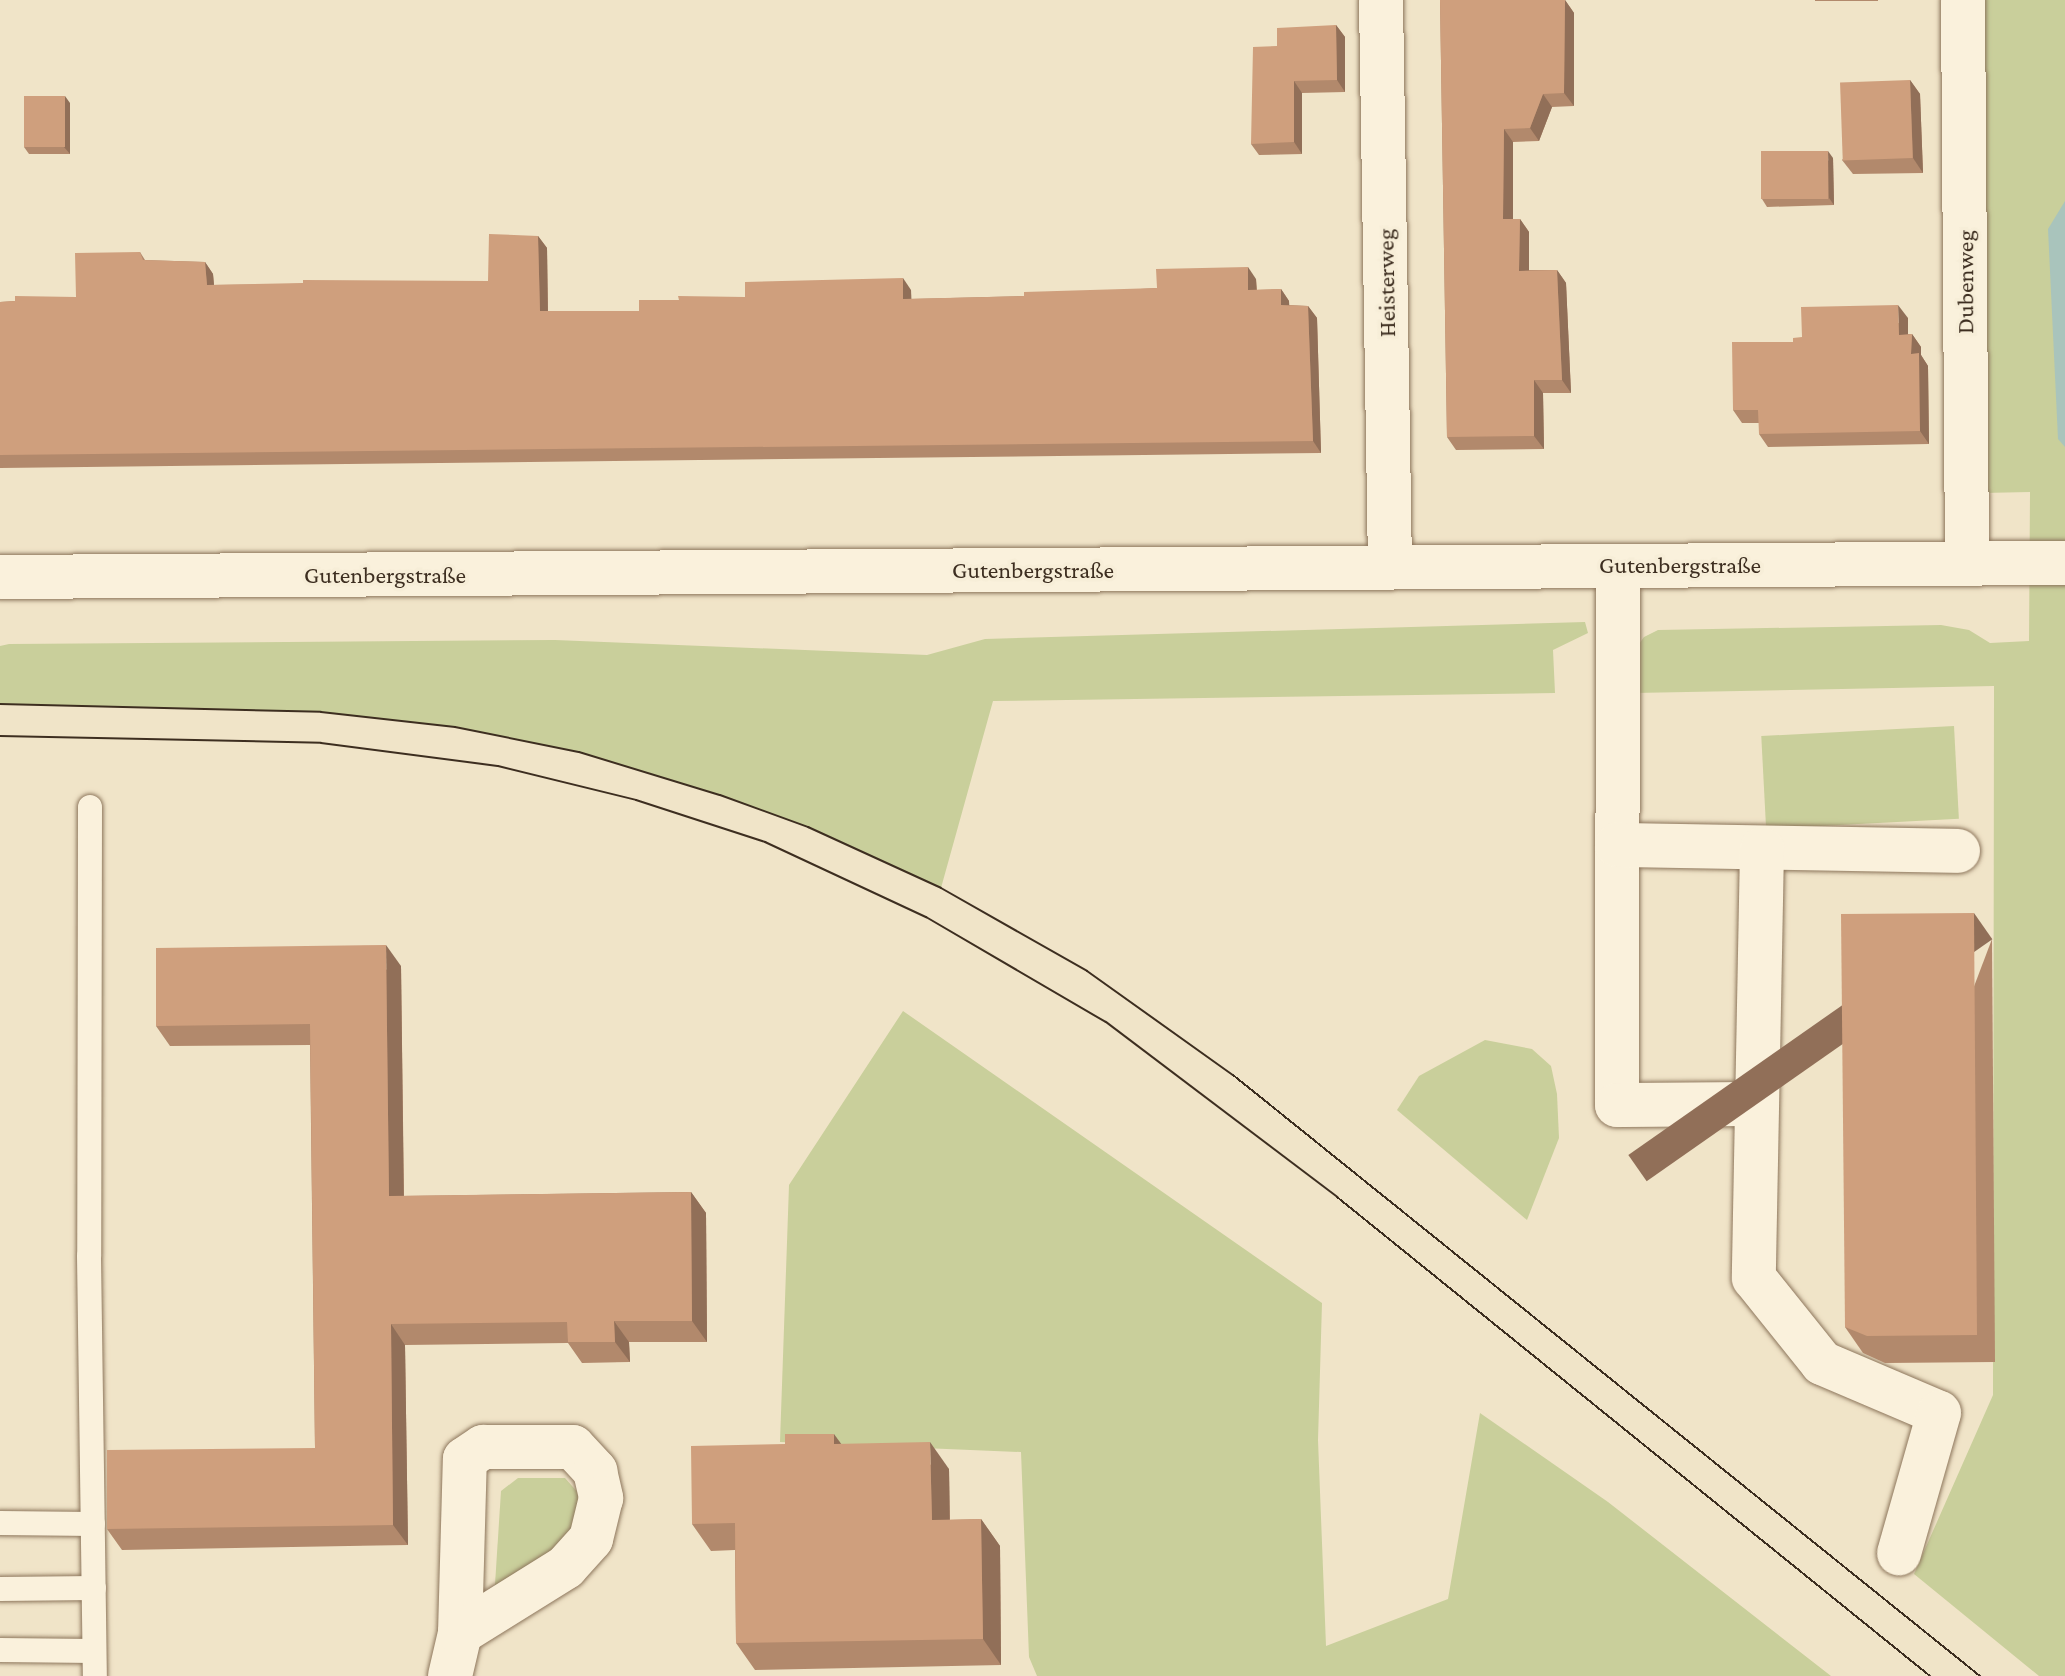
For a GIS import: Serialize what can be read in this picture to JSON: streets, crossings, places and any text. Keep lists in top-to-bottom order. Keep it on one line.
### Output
{"streets":{"street":["Dubenweg","Heisterweg","Gutenbergstraße"]},"crossings":[["Dubenweg","Gutenbergstraße"],["Heisterweg","Gutenbergstraße"]]}
